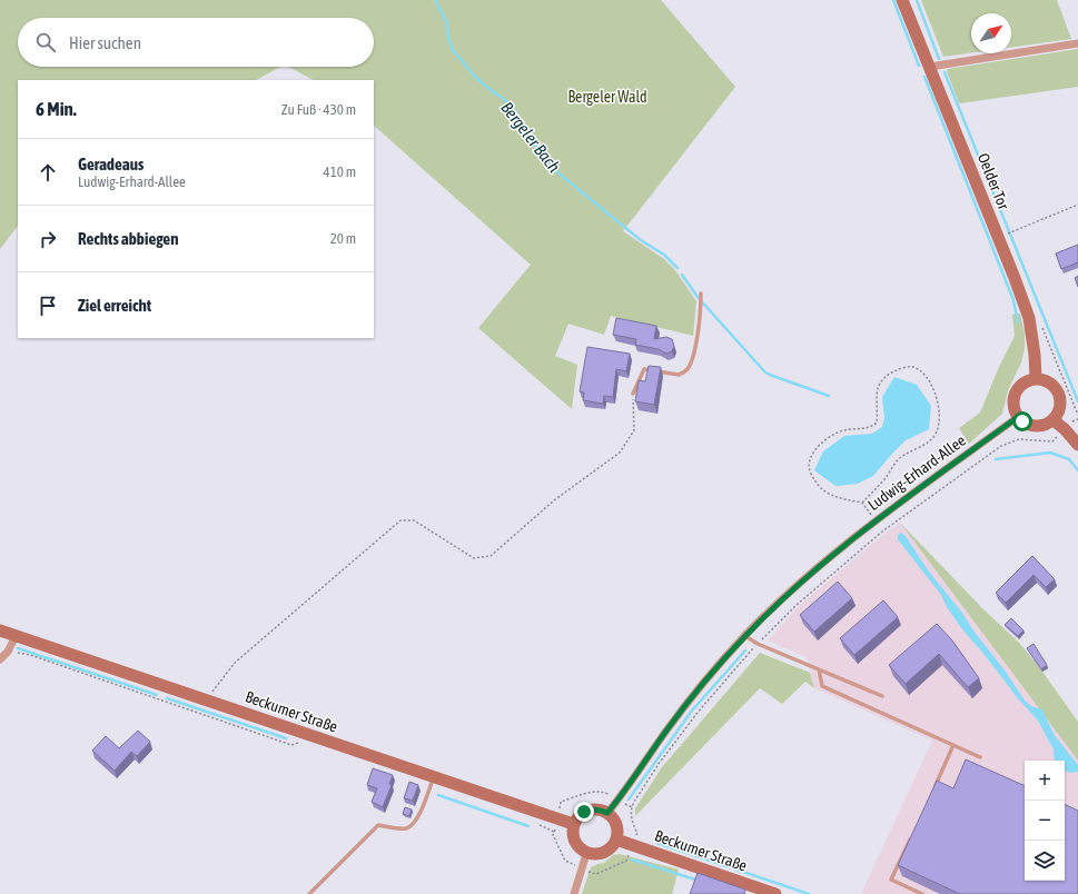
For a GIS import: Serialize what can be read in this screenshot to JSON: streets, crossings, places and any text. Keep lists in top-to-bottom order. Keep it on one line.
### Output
{"streets":{"main road":["Oelder Tor","Beckumer Straße"],"street":["Ludwig-Erhard-Allee"]},"crossings":[["Oelder Tor","Ludwig-Erhard-Allee"],["Ludwig-Erhard-Allee","Beckumer Straße"]],"water":["Bergeler Bach"],"parks":["Bergeler Wald"],"north":"top right","page":{"search":"Hier suchen","heading":["6 Min.","Zu Fuß · 430 m"],"list":[["Geradeaus","Ludwig-Erhard-Allee","410 m"],["Rechts abbiegen","20 m"],"Ziel erreicht"],"map_buttons":["+","−"]}}
